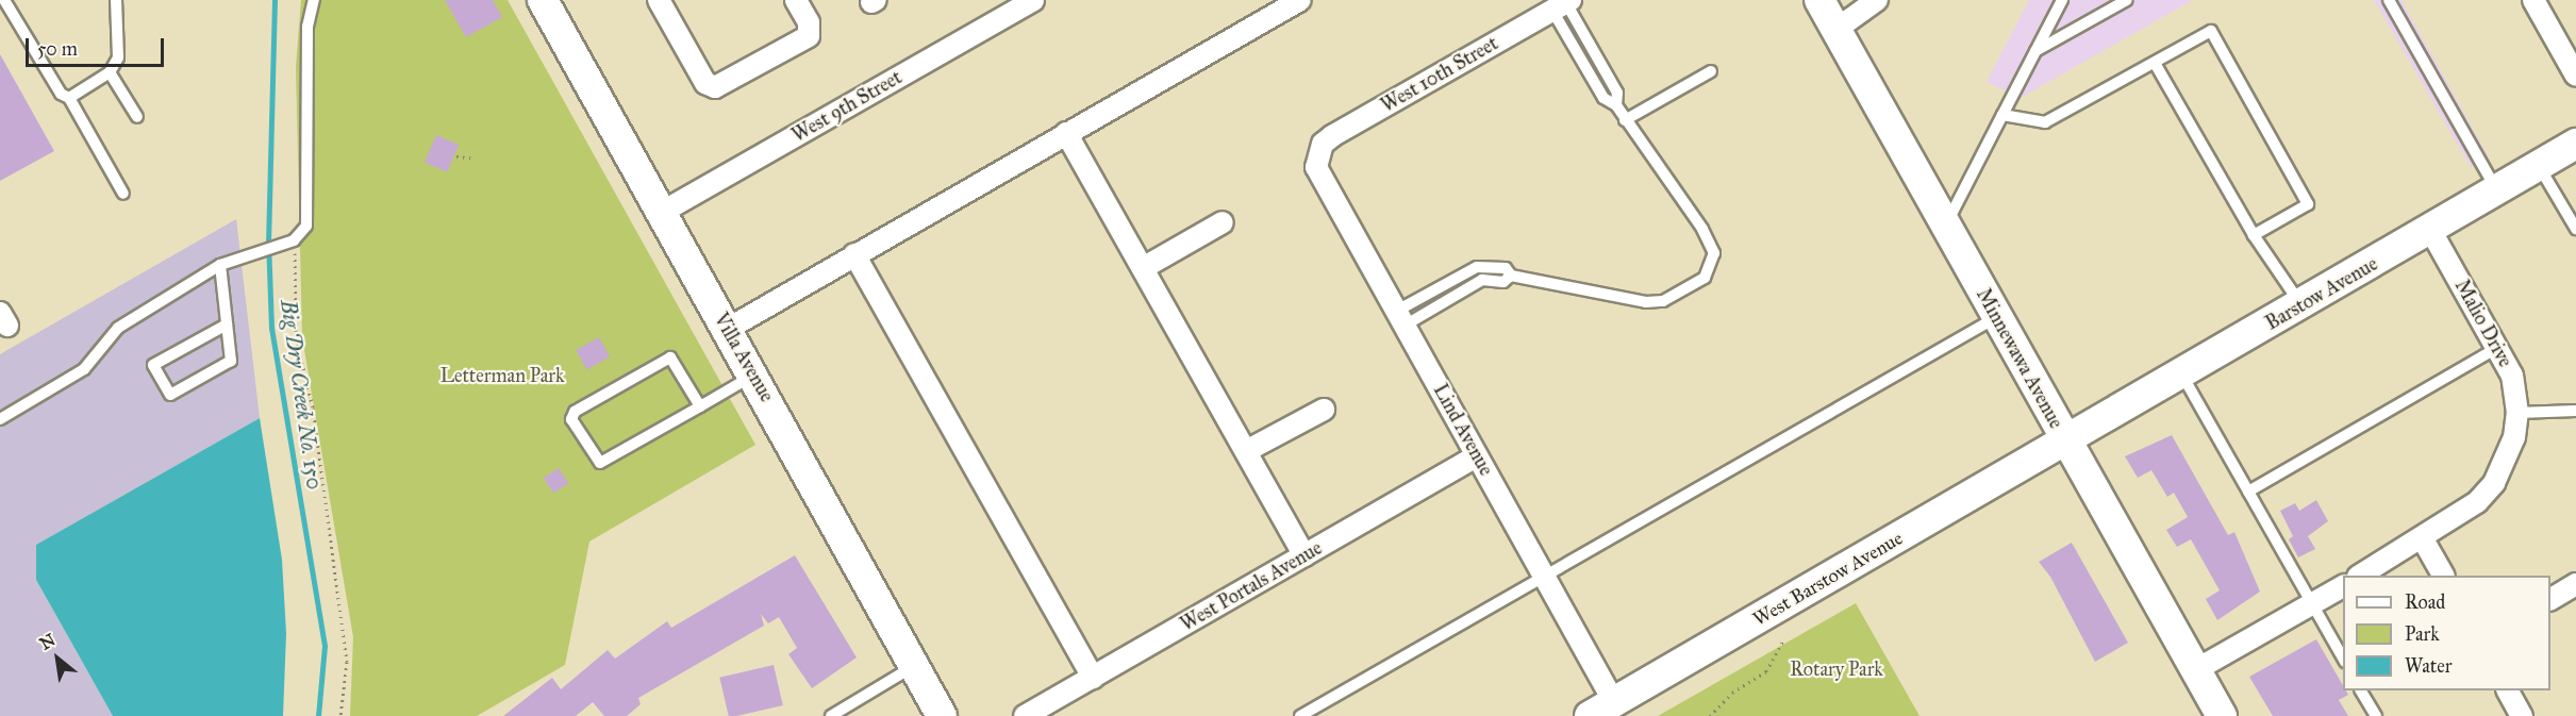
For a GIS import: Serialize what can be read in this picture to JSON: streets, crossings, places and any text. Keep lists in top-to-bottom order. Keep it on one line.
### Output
{"streets":{"main road":["Barstow Avenue","Villa Avenue","Minnewawa Avenue","West Barstow Avenue"],"street":["West 10th Street","West 9th Street","Malio Drive","Lind Avenue","West Portals Avenue"]},"crossings":[["West 10th Street","Lind Avenue"],["West 9th Street","Villa Avenue"],["Barstow Avenue","Malio Drive"],["Barstow Avenue","Minnewawa Avenue"],["Barstow Avenue","West Barstow Avenue"],["Minnewawa Avenue","West Barstow Avenue"],["Lind Avenue","West Barstow Avenue"],["Lind Avenue","West Portals Avenue"]],"water":["Big Dry Creek No. 150"],"parks":["Letterman Park","Rotary Park"],"legend":["Road","Park","Water"],"scale_bar":"50 m","north":"top left"}
